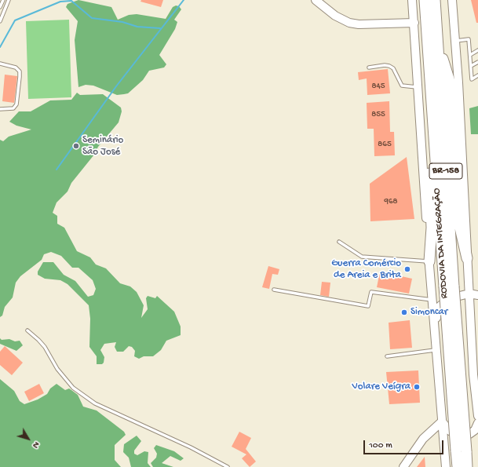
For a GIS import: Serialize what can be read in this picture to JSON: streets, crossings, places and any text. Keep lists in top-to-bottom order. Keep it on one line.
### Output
{"streets":{"highway":["BR-158","RODOVIA DA INTEGRAÇÃO"]},"crossings":[["BR-158","RODOVIA DA INTEGRAÇÃO"]],"places":["Seminário São José","Guerra Comércio de Areia e Brita","Simoncar","Volare Veígra"],"house_numbers":["845","855","865","968"],"scale_bar":"100 m","north":"bottom right"}
